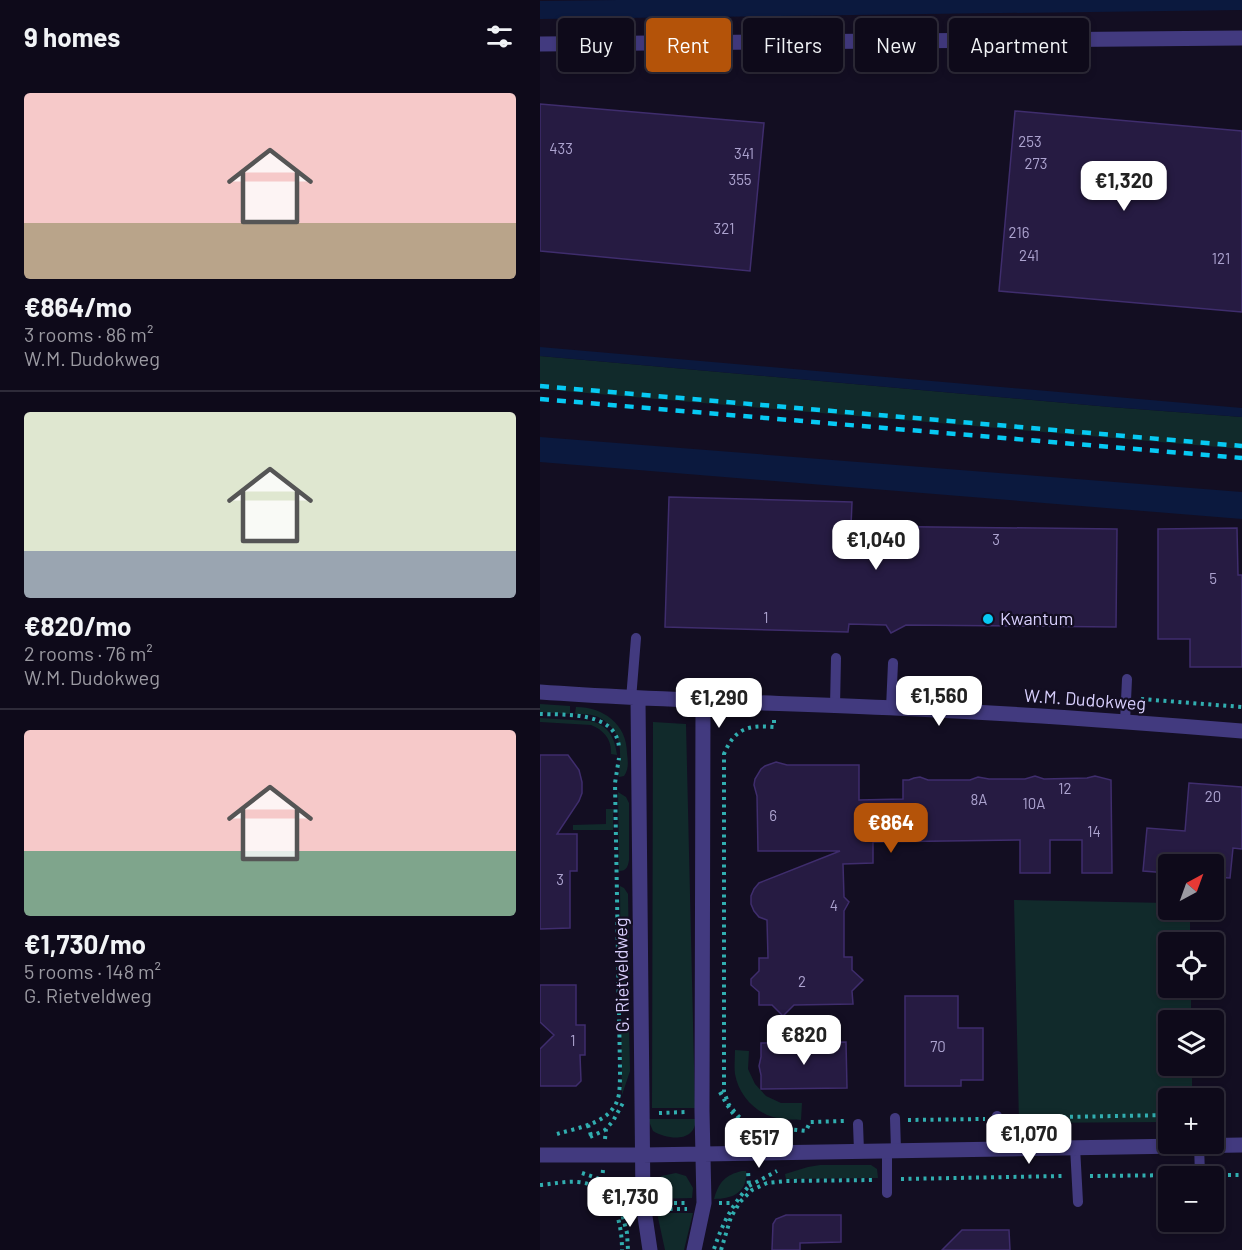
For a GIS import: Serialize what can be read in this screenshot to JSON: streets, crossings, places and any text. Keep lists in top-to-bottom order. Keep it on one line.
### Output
{"streets":{"street":["W.M. Dudokweg","G. Rietveldweg"]},"crossings":[["W.M. Dudokweg","G. Rietveldweg"]],"places":["Kwantum"],"house_numbers":["253","433","341","273","355","321","216","241","121","3","5","1","12","20","8A","10A","6","14","3","4","2","1","70"],"north":"top right","page":{"heading":"9 homes","chip":["Buy","Rent","Filters","New","Apartment"],"list":[{"name":"€864/mo","note":"3 rooms · 86 m² · W.M. Dudokweg"},{"name":"€820/mo","note":"2 rooms · 76 m² · W.M. Dudokweg"},{"name":"€1,730/mo","note":"5 rooms · 148 m² · G. Rietveldweg"}],"price":["€1,320","€1,040","€1,560","€1,290","€864","€820","€1,070","€517","€1,730"],"map_buttons":["+","−"]}}
